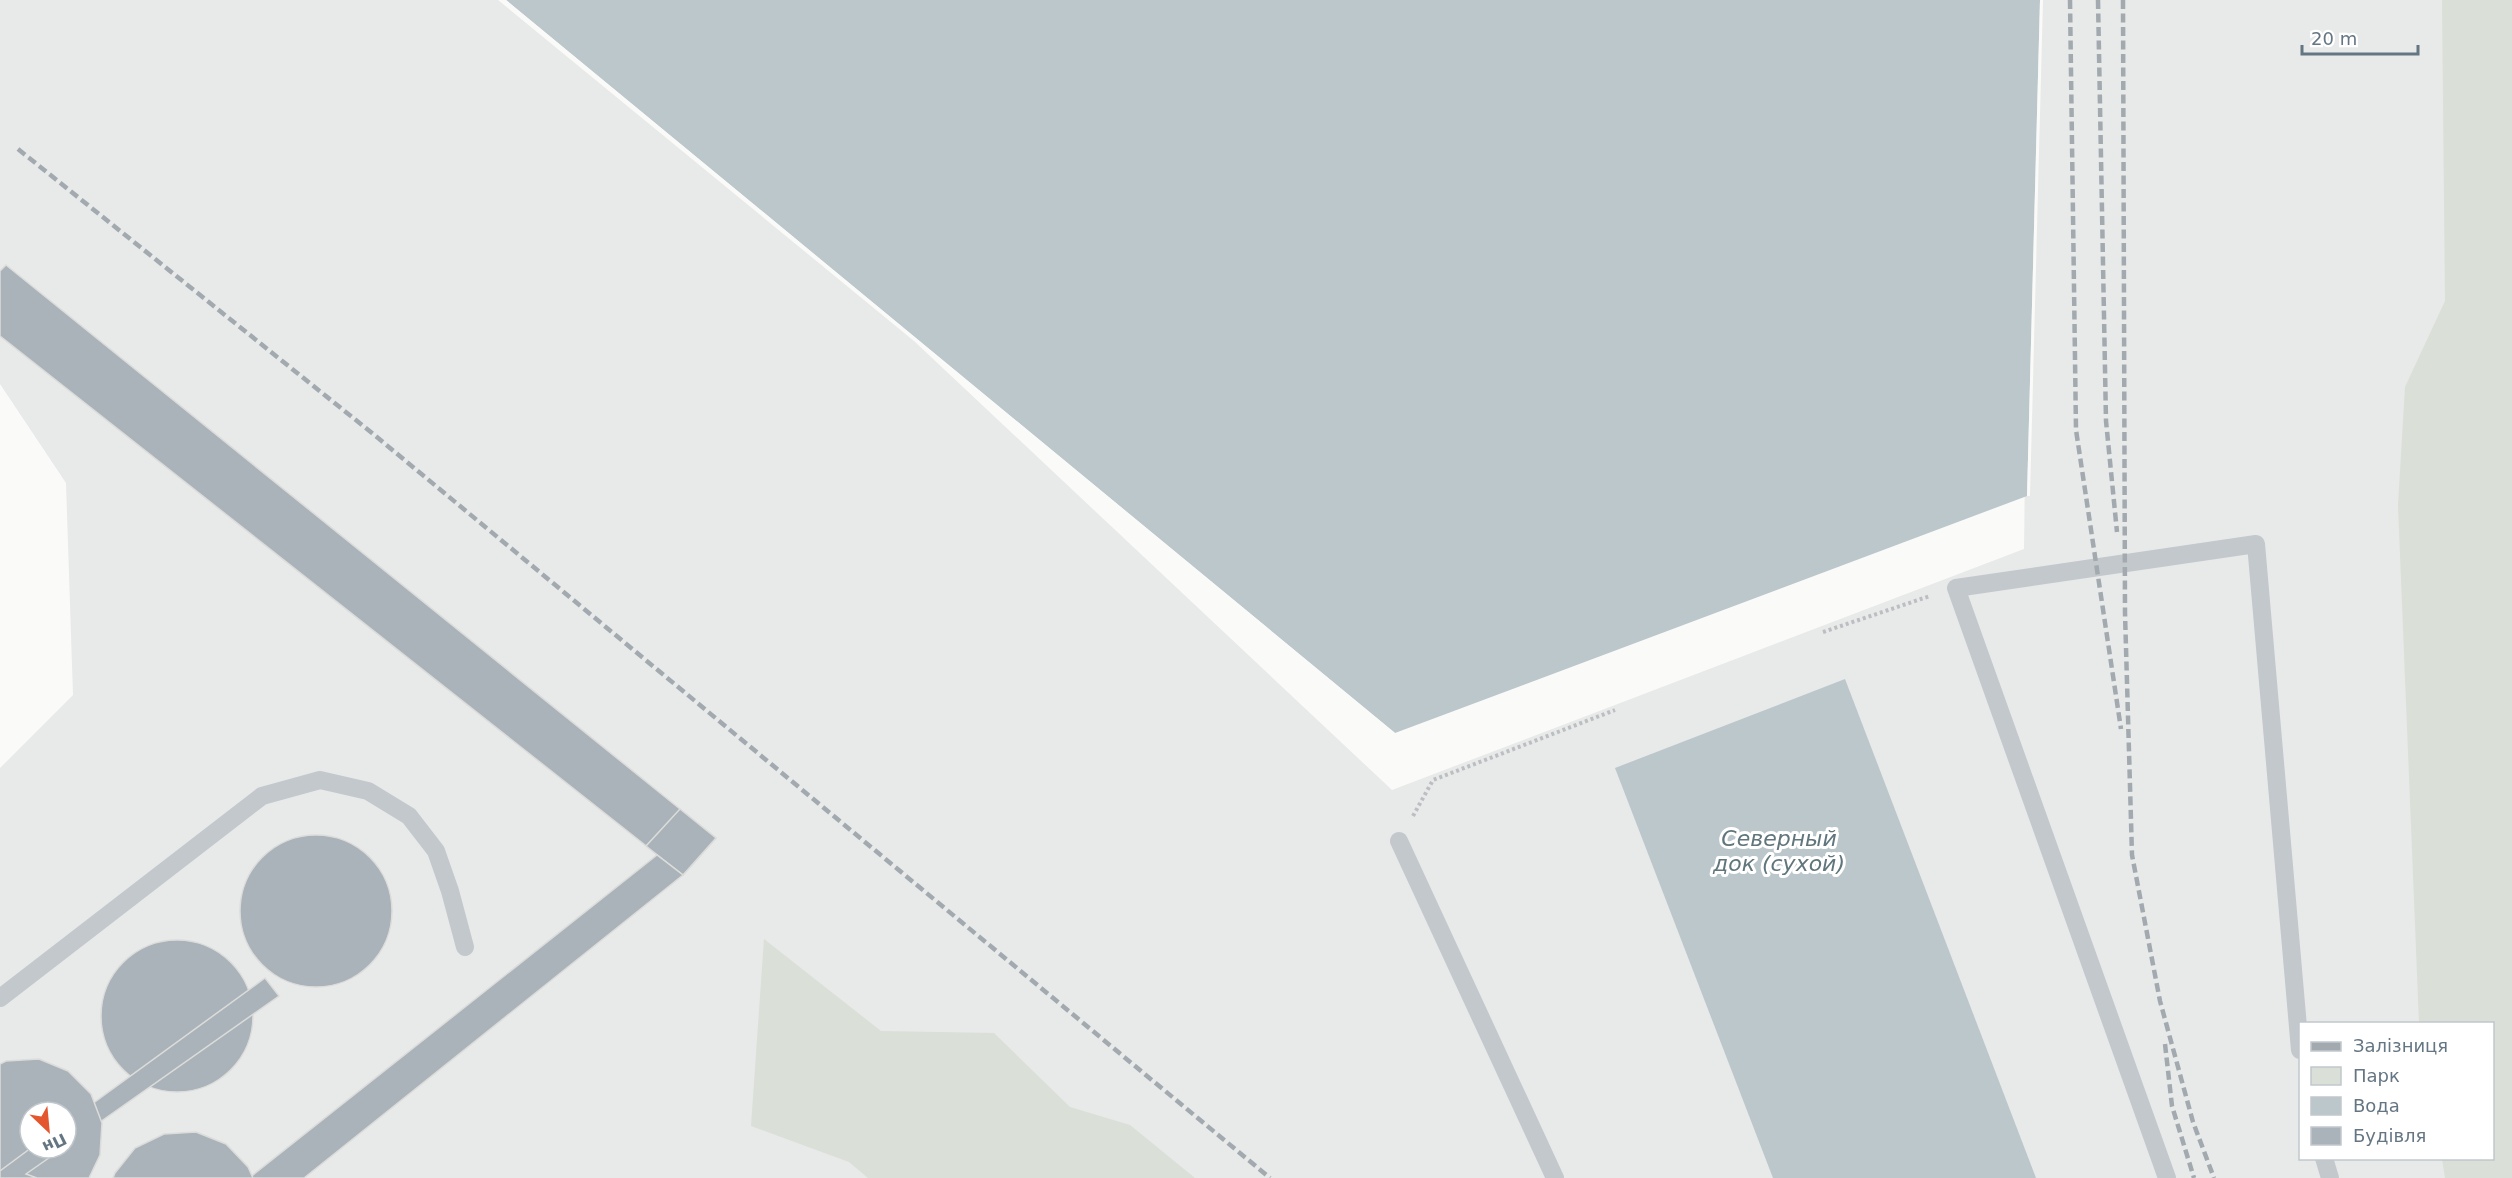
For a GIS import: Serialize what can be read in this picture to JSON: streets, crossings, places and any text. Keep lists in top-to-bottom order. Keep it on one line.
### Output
{"water":["Северный док (сухой)"],"legend":["Залізниця","Парк","Вода","Будівля"],"scale_bar":"20 m","north":"bottom right"}
